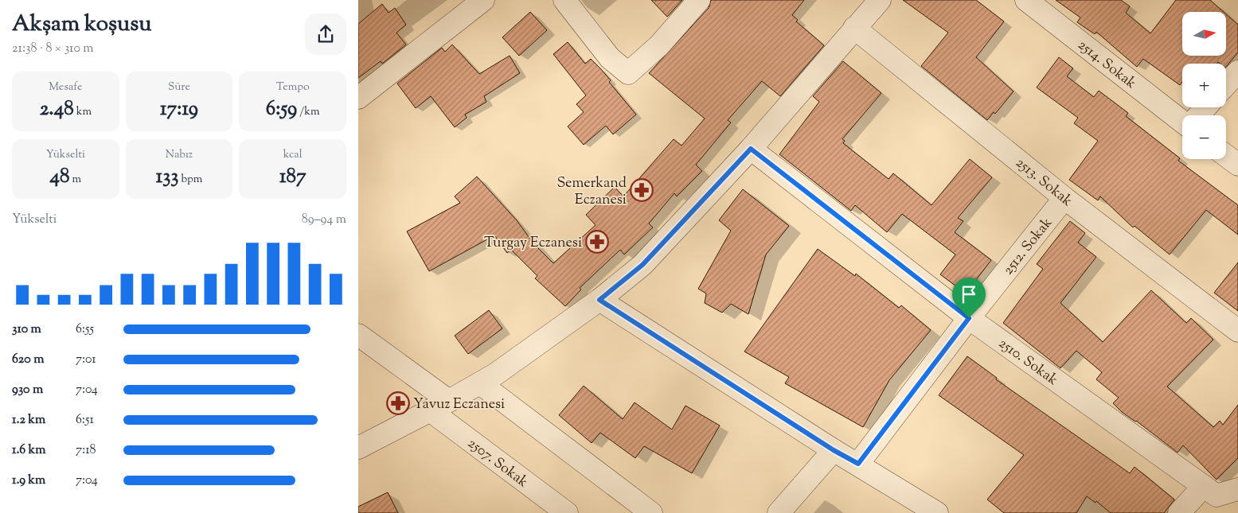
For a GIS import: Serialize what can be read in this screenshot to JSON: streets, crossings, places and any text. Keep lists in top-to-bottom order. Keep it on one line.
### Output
{"streets":{"street":["2514. Sokak","2513. Sokak","2512. Sokak","2510. Sokak","2507. Sokak"]},"crossings":[["2513. Sokak","2512. Sokak"],["2512. Sokak","2510. Sokak"]],"places":{"pharmacy":["Semerkand Eczanesi","Turgay Eczanesi","Yavuz Eczanesi"]},"north":"right","page":{"heading":["Akşam koşusu","21:38 · 8 × 310 m"],"map_buttons":["+","−"],"stats":[["Mesafe","2.48 km"],["Süre","17:19"],["Tempo","6:59 /km"],["Yükselti","48 m"],["Nabız","133 bpm"],["kcal","187"]],"chart":["Yükselti","89–94 m"],"list":[{"name":"310 m","note":"6:55"},{"name":"620 m","note":"7:01"},{"name":"930 m","note":"7:04"},{"name":"1.2 km","note":"6:51"},{"name":"1.6 km","note":"7:18"},{"name":"1.9 km","note":"7:04"}]}}
